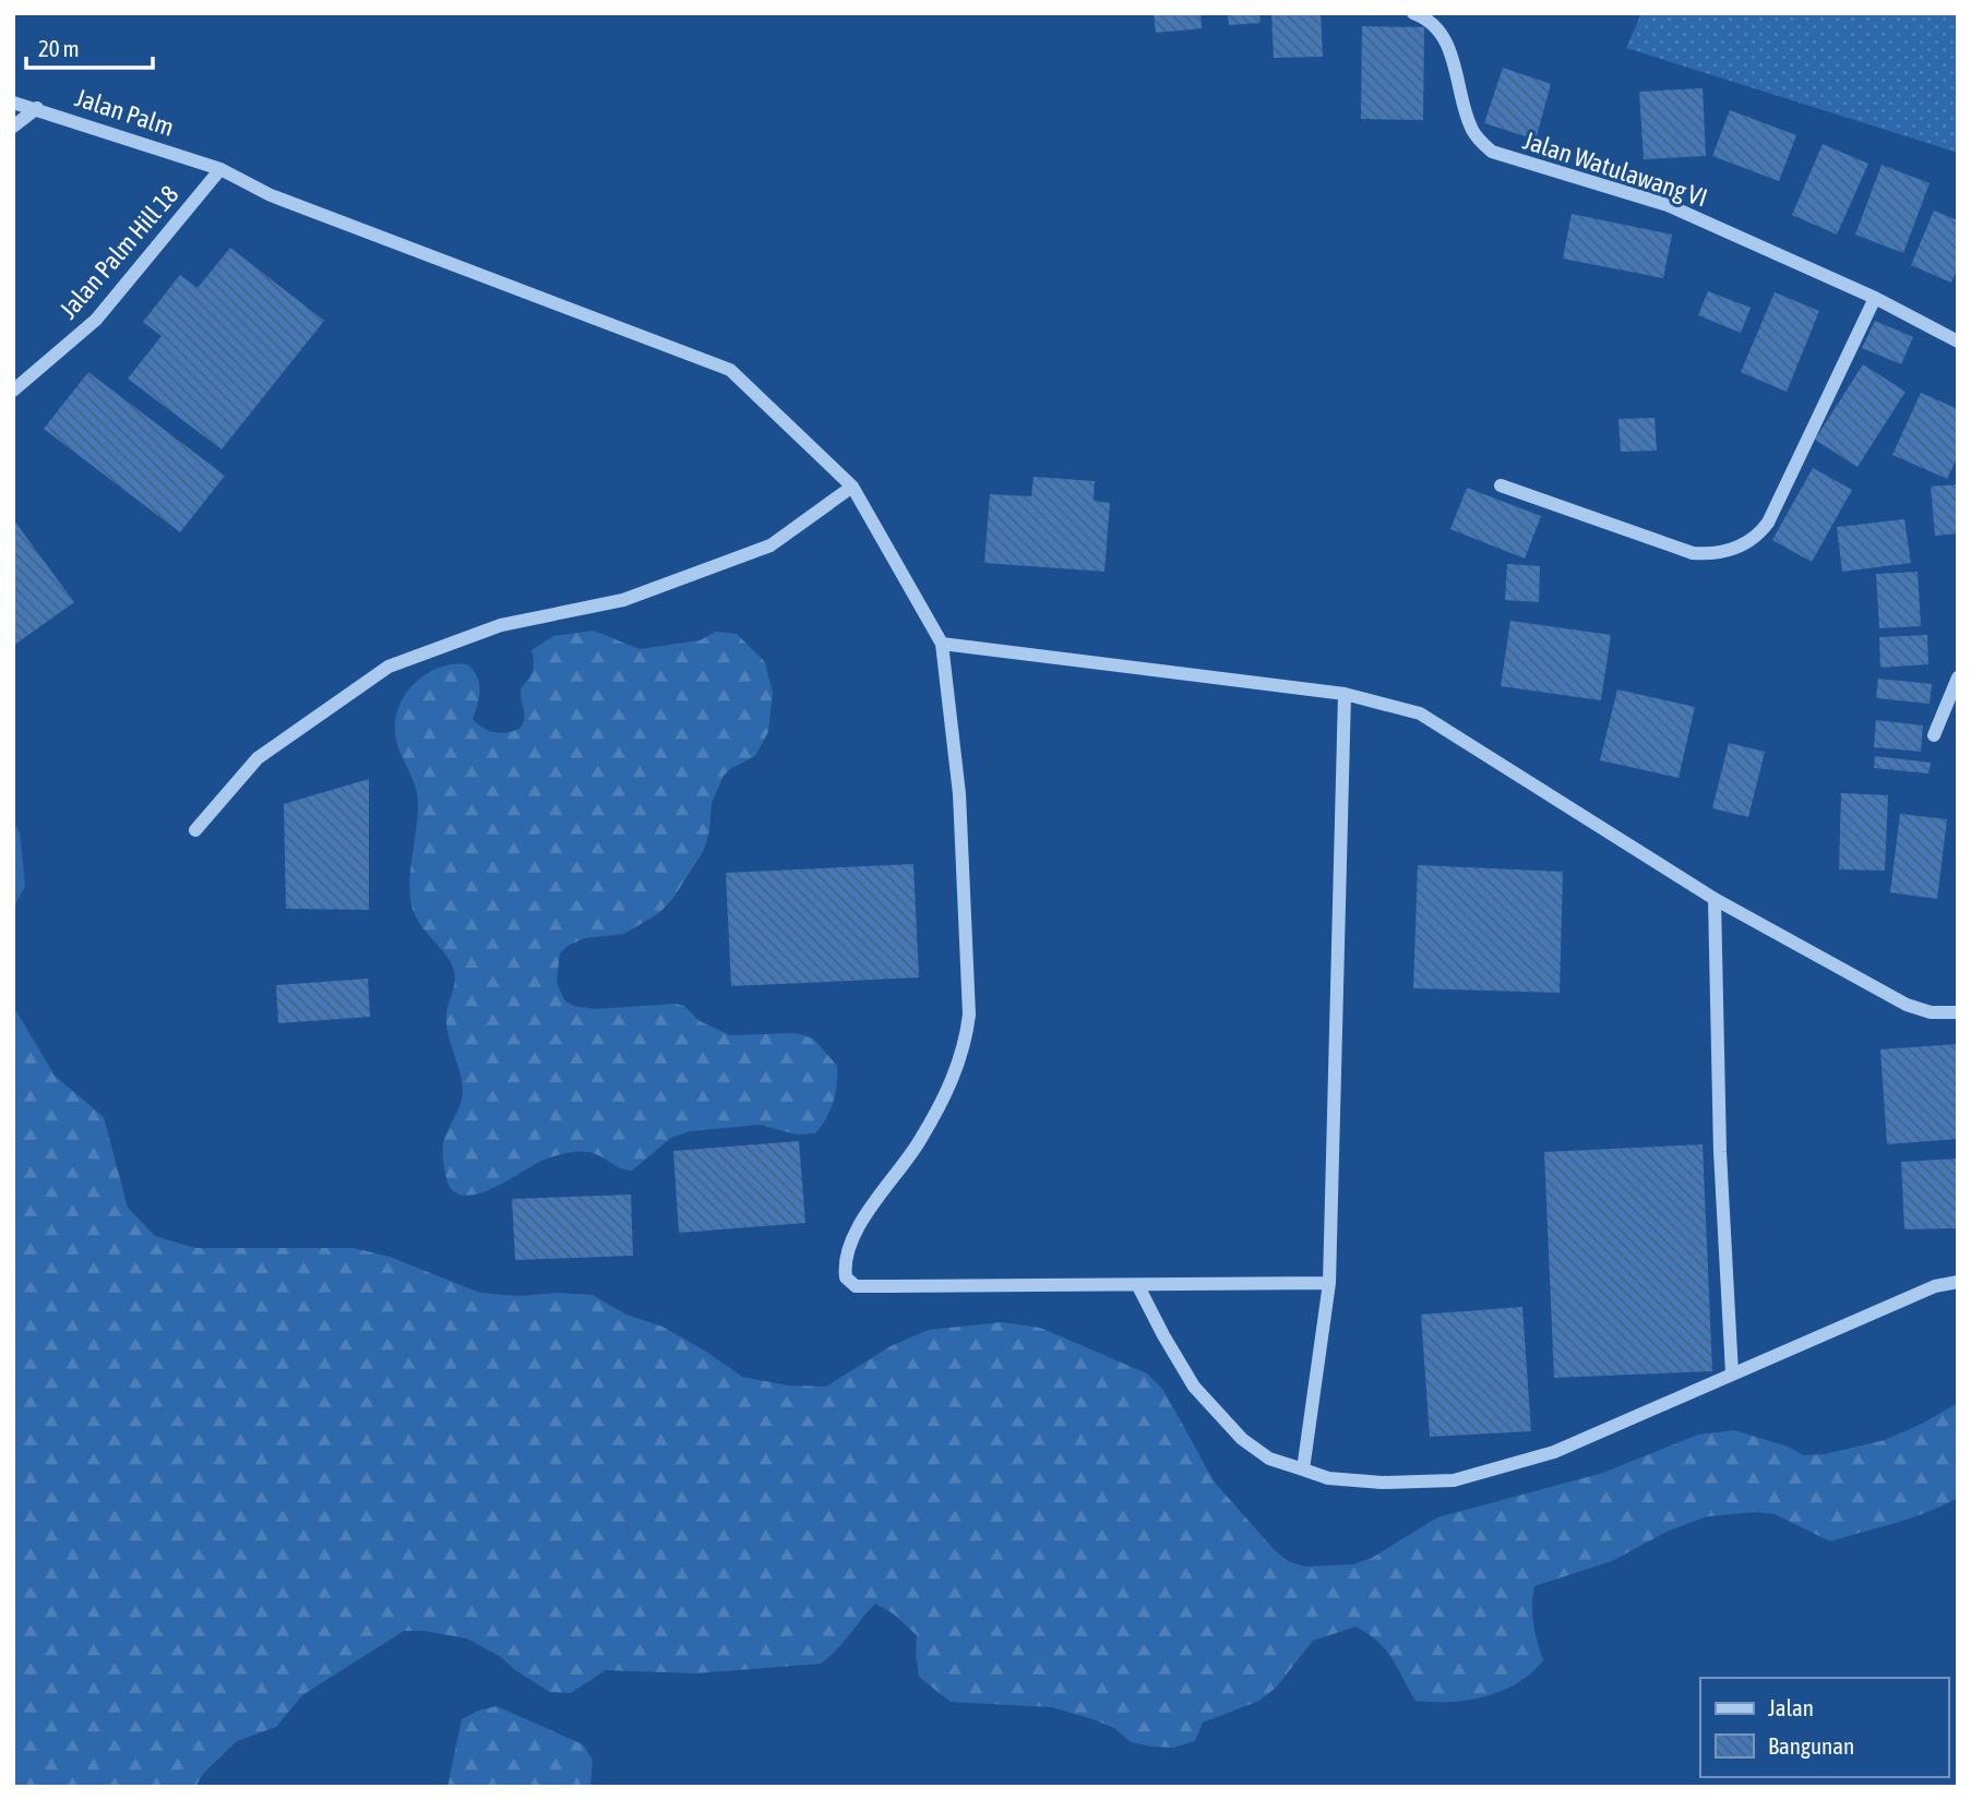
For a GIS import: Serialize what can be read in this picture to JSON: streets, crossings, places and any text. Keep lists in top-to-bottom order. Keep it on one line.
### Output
{"streets":{"street":["Jalan Palm","Jalan Watulawang VI","Jalan Palm Hill 18"]},"crossings":[["Jalan Palm","Jalan Palm Hill 18"]],"legend":["Jalan","Bangunan"],"scale_bar":"20 m"}
